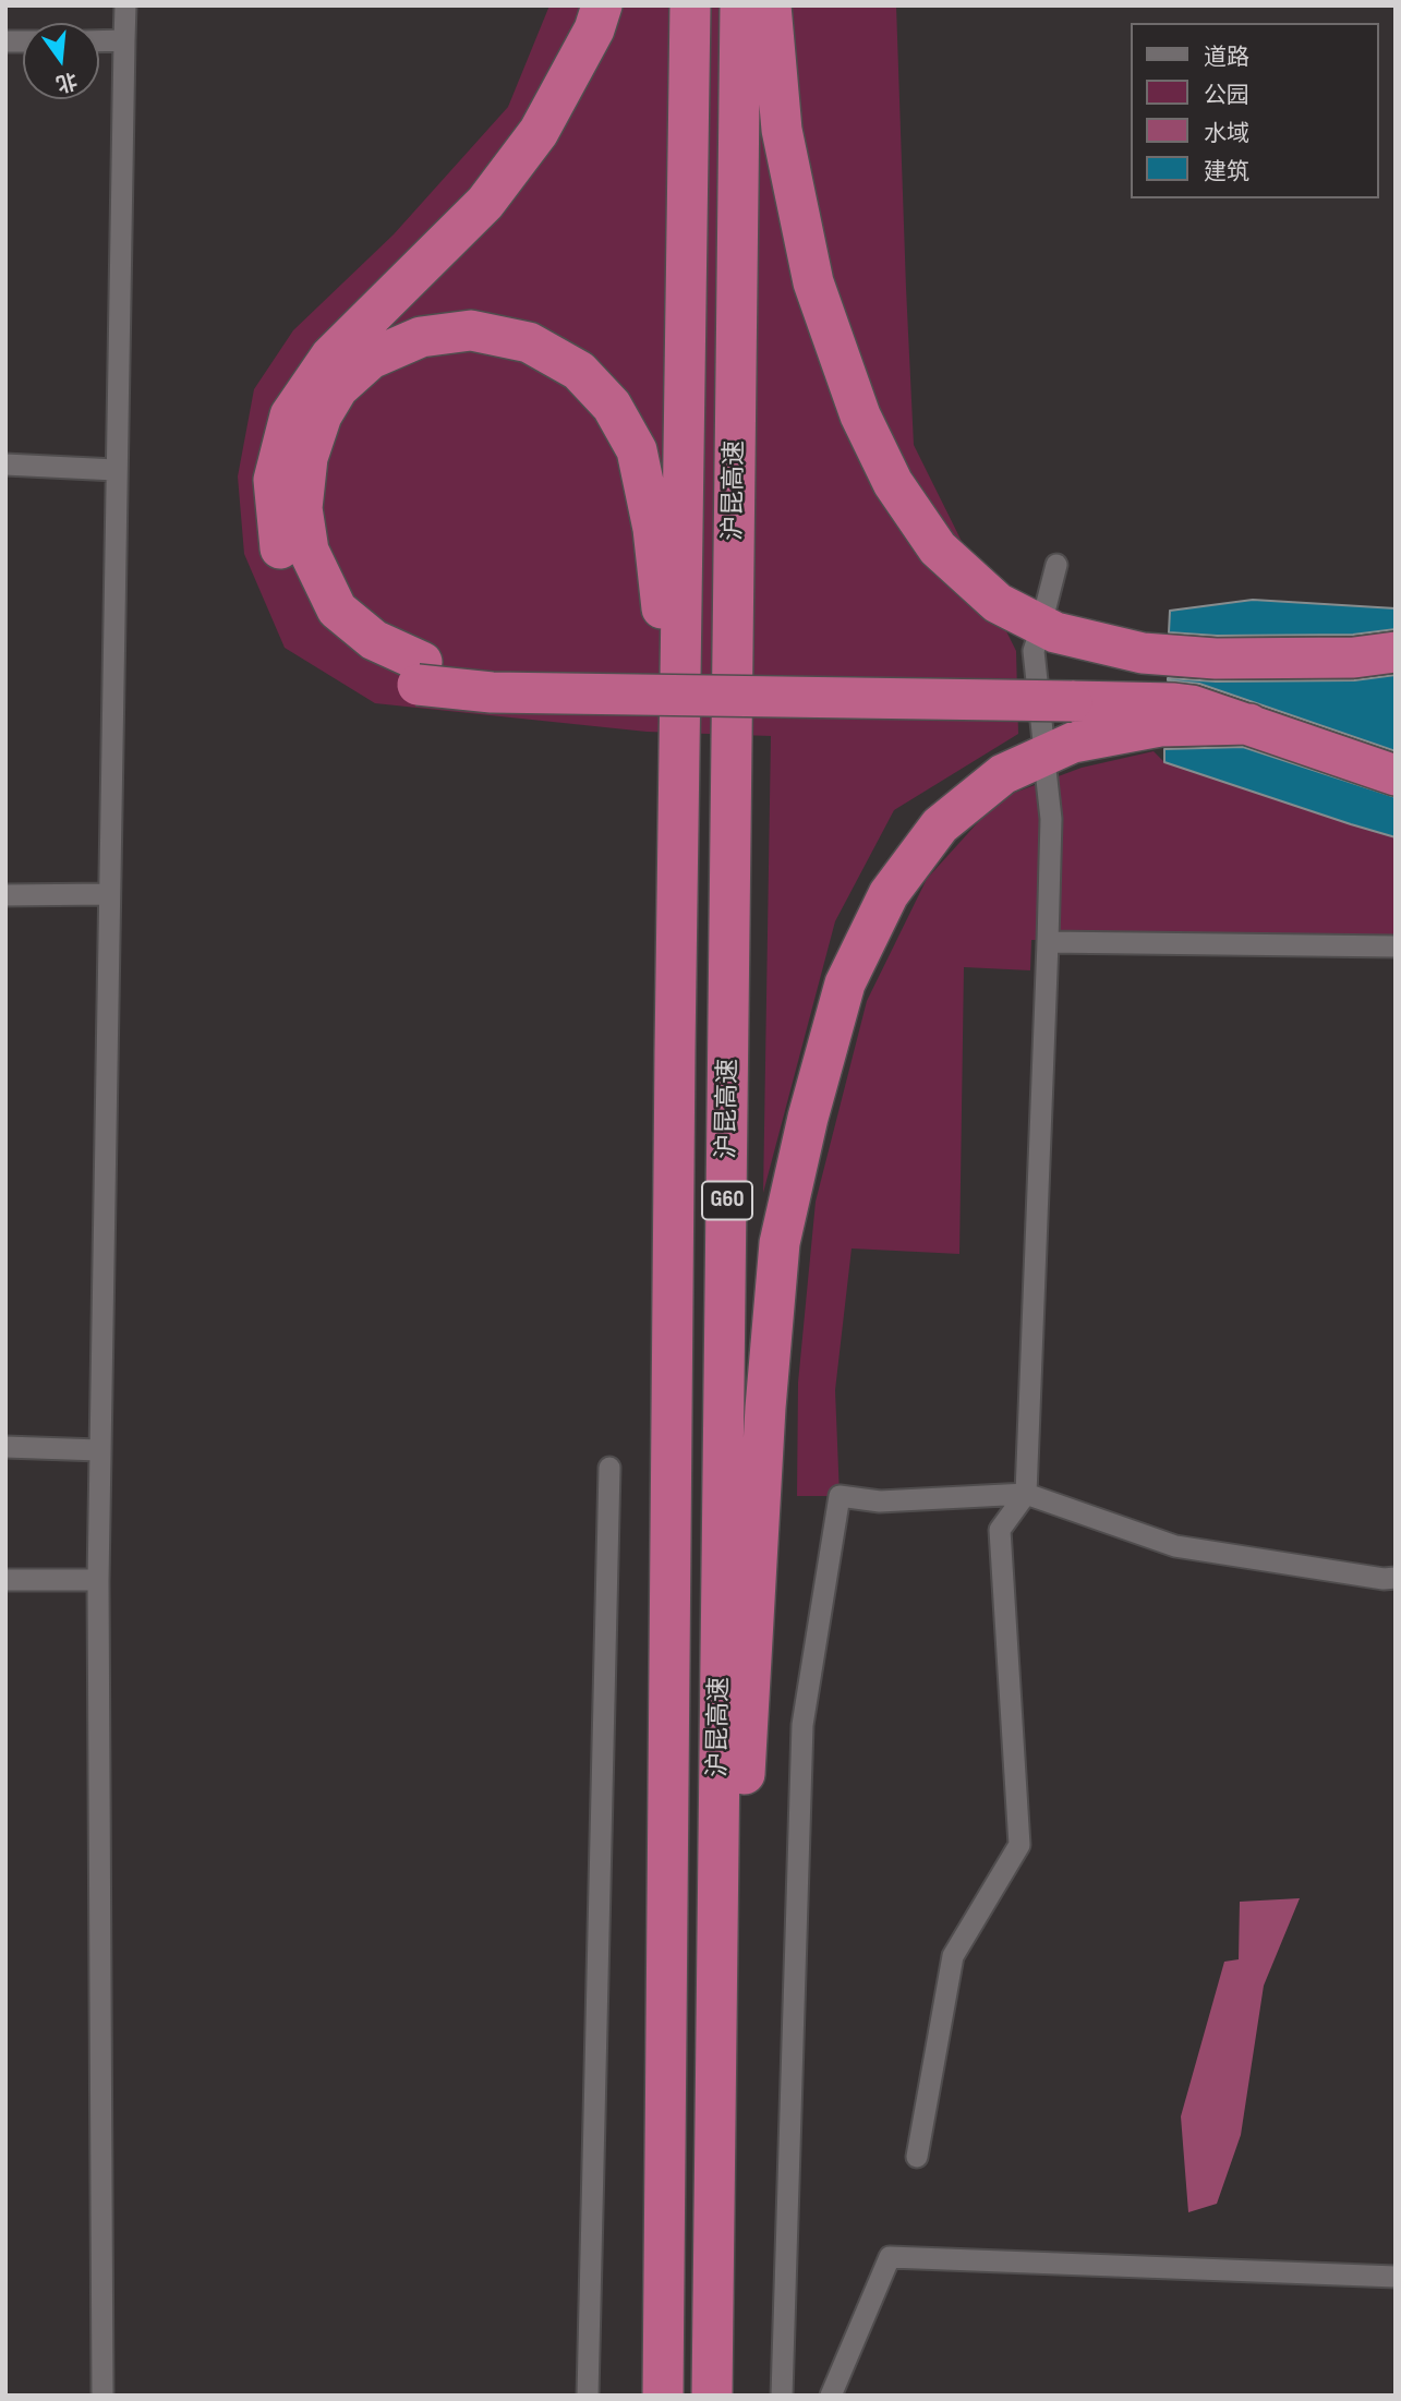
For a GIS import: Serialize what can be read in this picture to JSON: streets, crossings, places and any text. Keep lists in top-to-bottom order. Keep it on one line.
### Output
{"streets":{"highway":["沪昆高速","G60"]},"legend":["道路","公园","水域","建筑"],"north":"bottom"}
